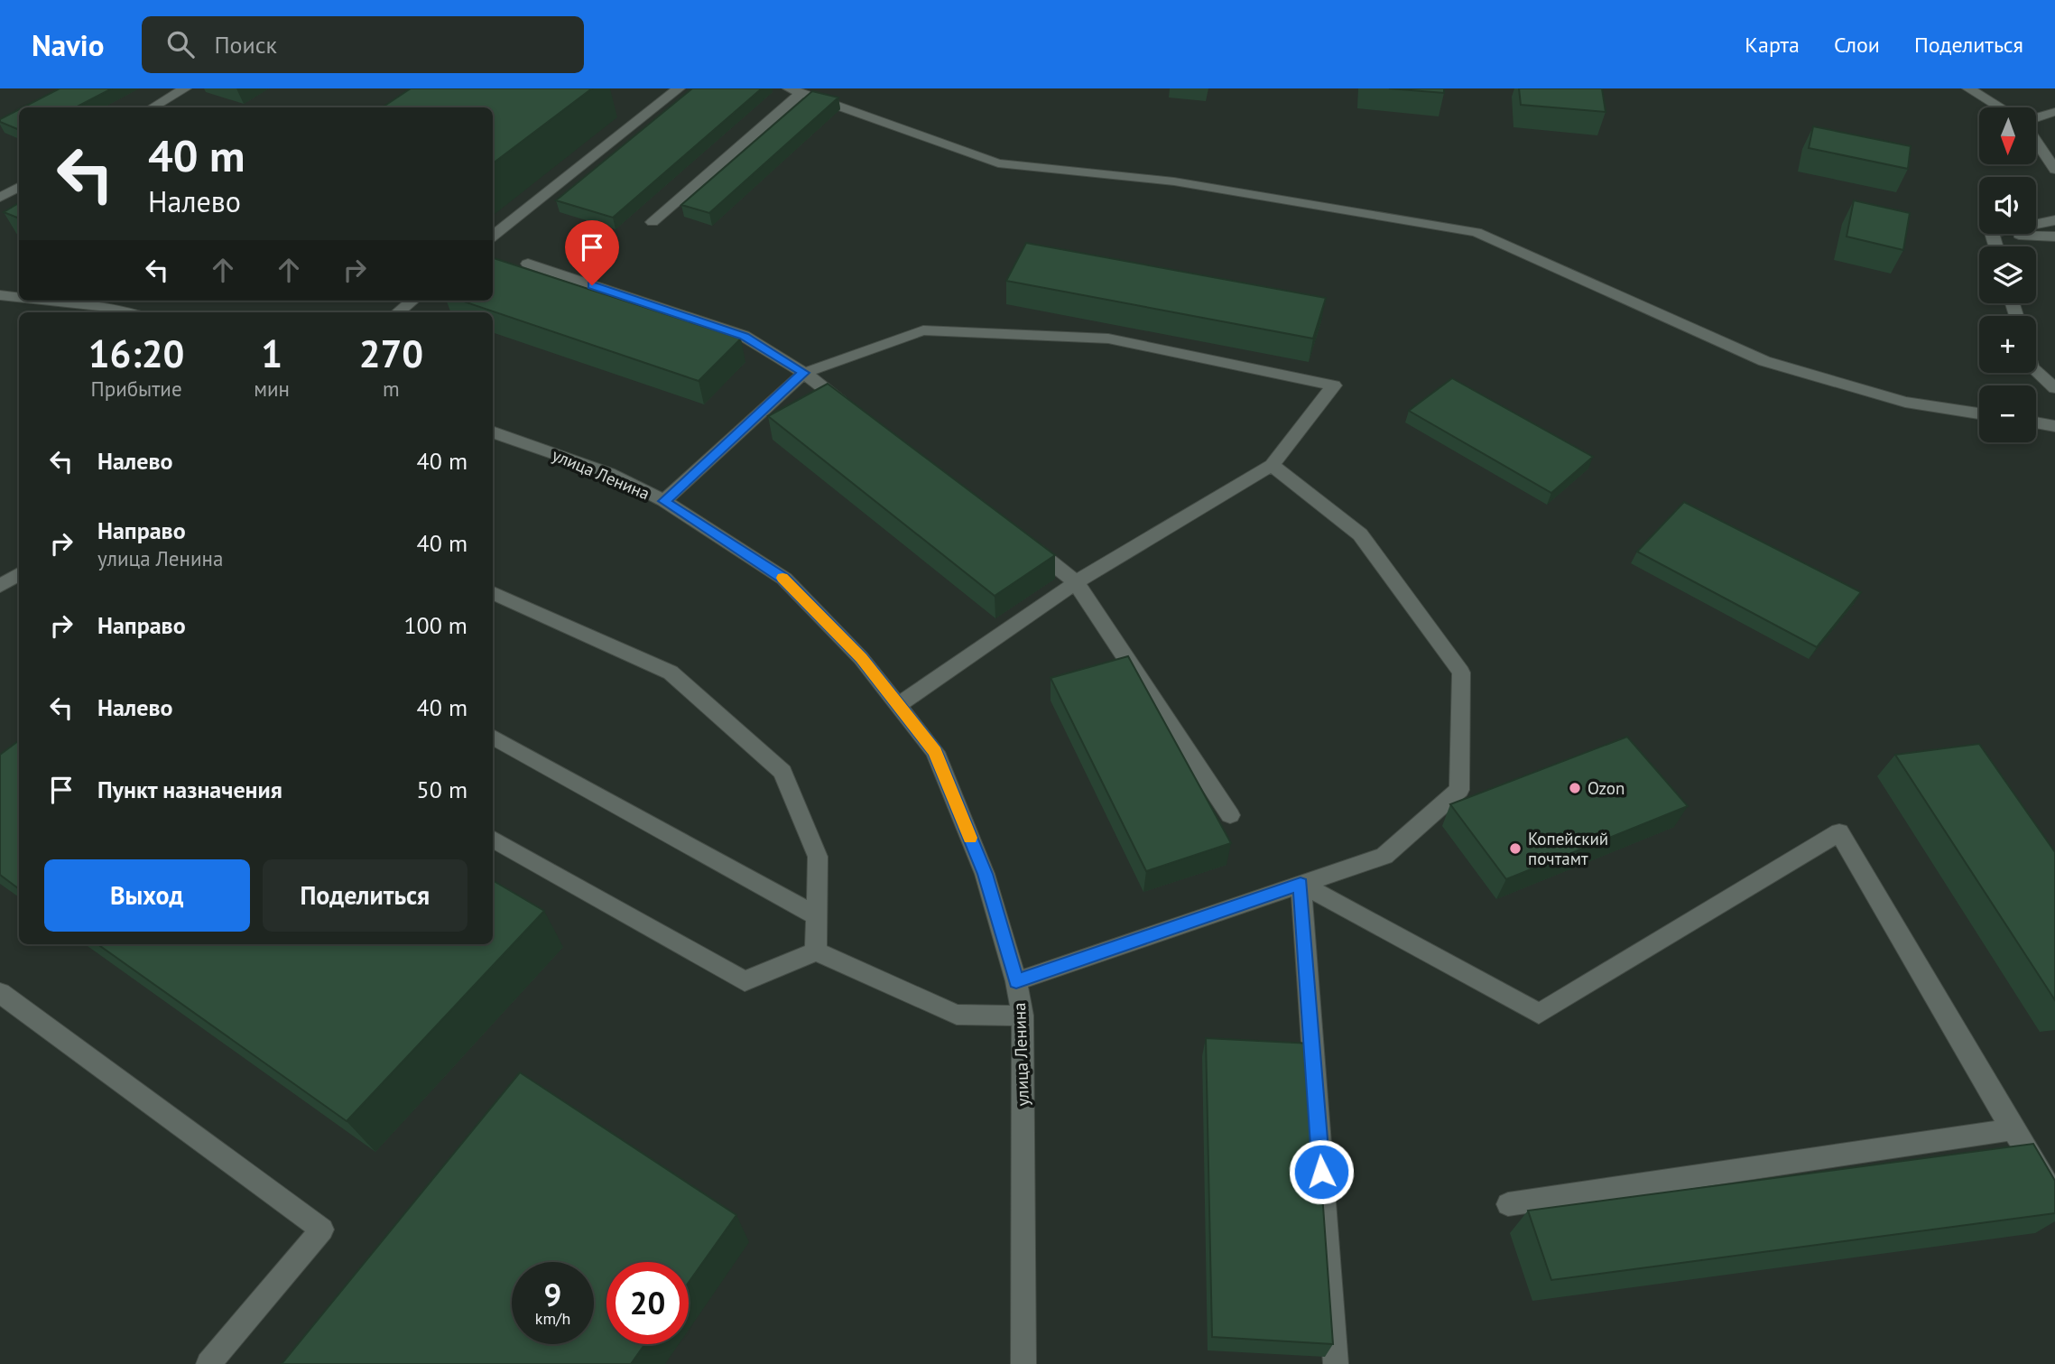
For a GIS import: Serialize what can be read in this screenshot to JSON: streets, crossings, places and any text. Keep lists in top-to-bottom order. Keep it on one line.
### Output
{"streets":{"street":["улица Ленина"]},"places":["Ozon","Копейский почтамт"],"north":"bottom","page":{"header":"Navio","search":"Поиск","nav":["Карта","Слои","Поделиться"],"map_buttons":["+","−"],"turn":["40 m","Налево"],"eta":["16:20","Прибытие","1","мин","270","m"],"list":[{"name":"Налево","value":"40 m"},{"name":"Направо","note":"улица Ленина","value":"40 m"},{"name":"Направо","value":"100 m"},{"name":"Налево","value":"40 m"},{"name":"Пункт назначения","value":"50 m"}],"buttons":["Выход","Поделиться"],"speed":"9 km/h","limit":"20"}}
